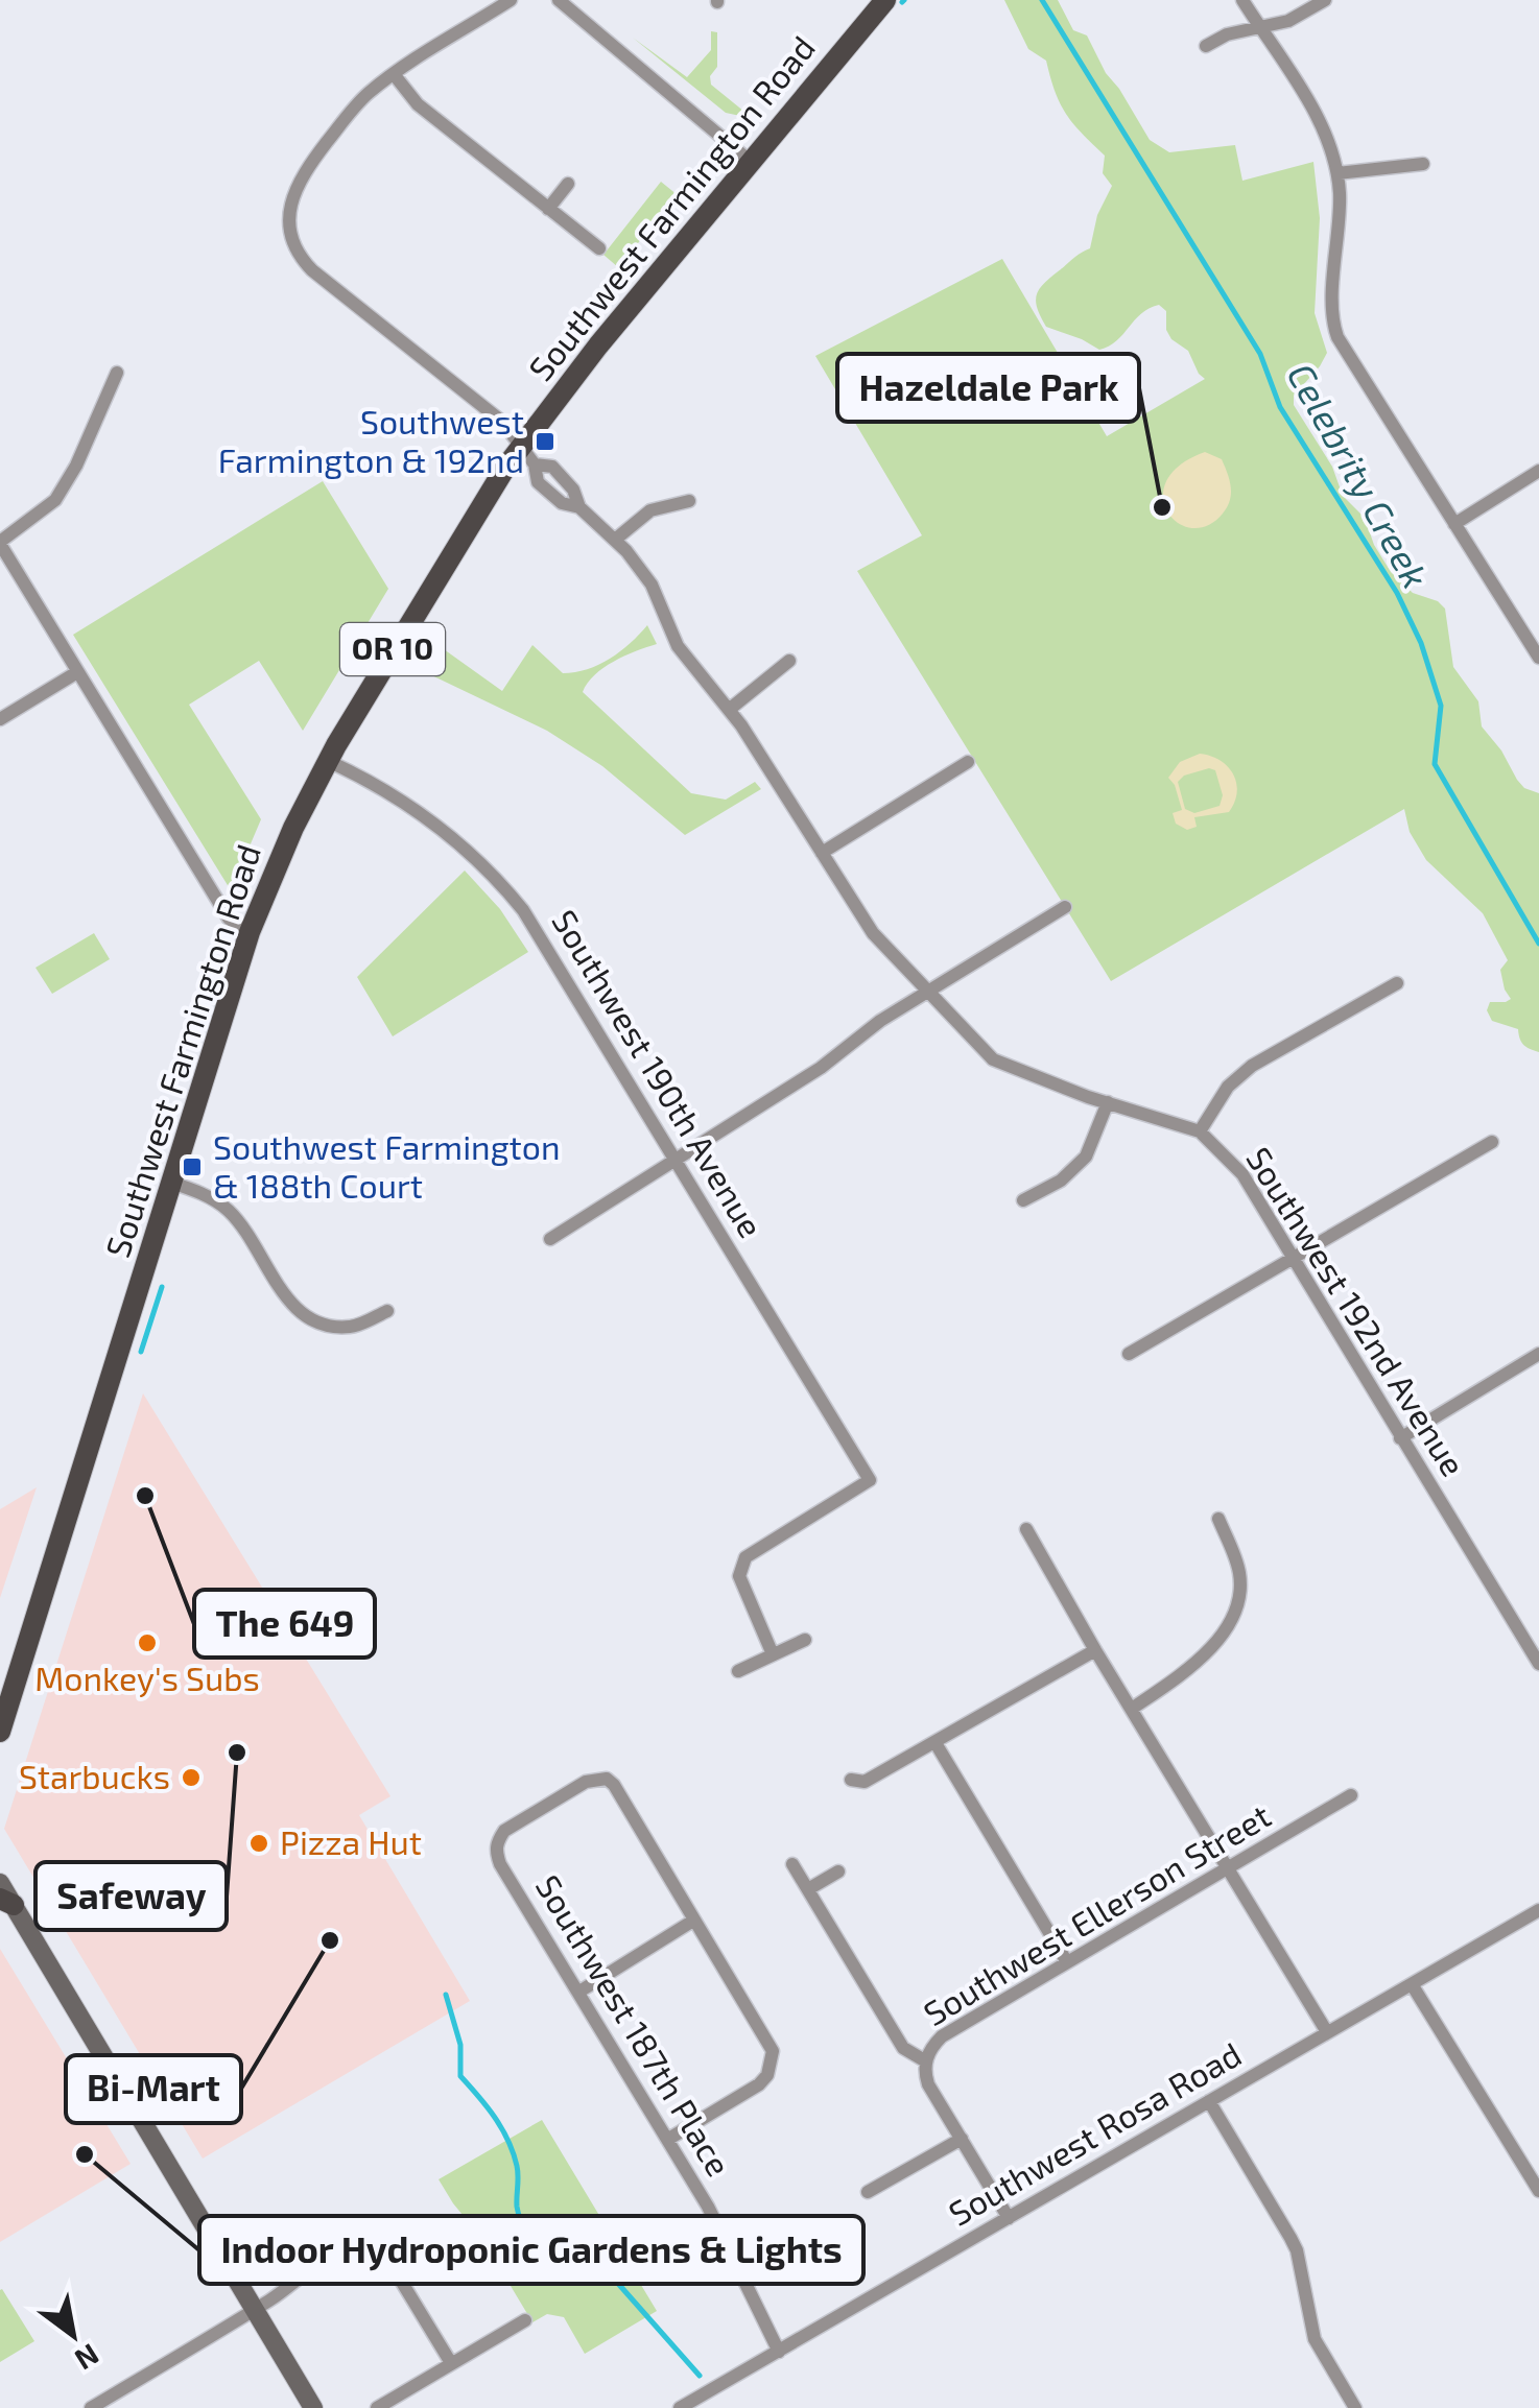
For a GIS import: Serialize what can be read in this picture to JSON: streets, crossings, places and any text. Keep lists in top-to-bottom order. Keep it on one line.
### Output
{"streets":{"main road":["Southwest Farmington Road","OR 10"],"street":["Southwest 190th Avenue","Southwest 192nd Avenue","Southwest Ellerson Street","Southwest 187th Place","Southwest Rosa Road"]},"crossings":[["Southwest Farmington Road","Southwest 190th Avenue"],["Southwest Farmington Road","Southwest 192nd Avenue"],["Southwest Ellerson Street","Southwest Rosa Road"],["Southwest 187th Place","Southwest Rosa Road"]],"water":["Celebrity Creek"],"places":{"transit":["Southwest Farmington & 192nd","Southwest Farmington & 188th Court"],"other":["Hazeldale Park","The 649","Monkey's Subs","Safeway","Starbucks","Pizza Hut","Bi-Mart","Indoor Hydroponic Gardens & Lights"]},"north":"bottom right"}
